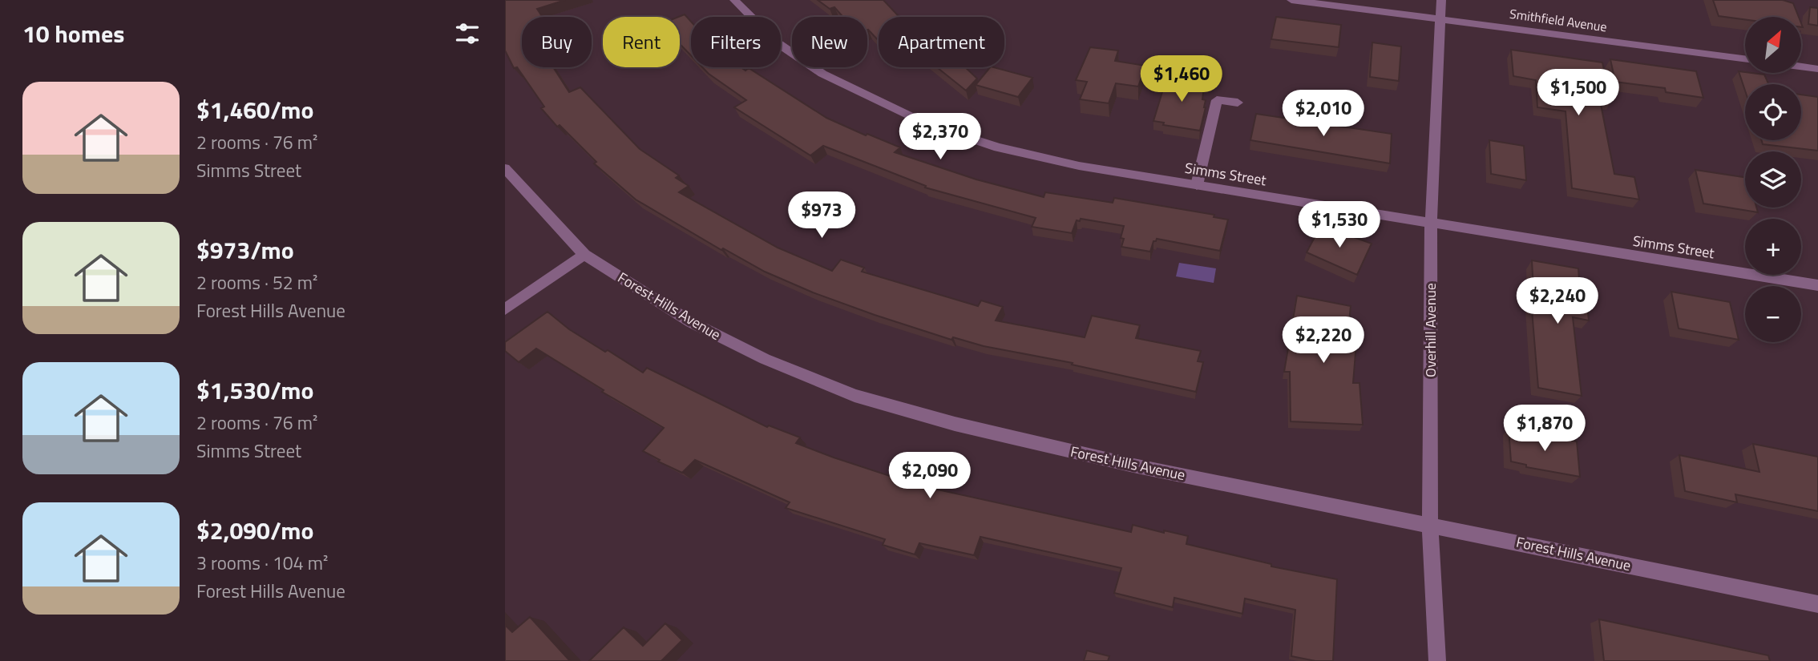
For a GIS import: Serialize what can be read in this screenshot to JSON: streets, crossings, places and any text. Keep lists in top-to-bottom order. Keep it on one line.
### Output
{"streets":{"street":["Smithfield Avenue","Simms Street","Forest Hills Avenue","Overhill Avenue"]},"crossings":[["Smithfield Avenue","Overhill Avenue"],["Simms Street","Overhill Avenue"],["Forest Hills Avenue","Overhill Avenue"]],"north":"top right","page":{"heading":"10 homes","map_buttons":["+","−"],"chip":["Buy","Rent","Filters","New","Apartment"],"price":["$1,460","$1,500","$2,010","$2,370","$973","$1,530","$2,240","$2,220","$1,870","$2,090"],"list":[{"name":"$1,460/mo","note":"2 rooms · 76 m² · Simms Street"},{"name":"$973/mo","note":"2 rooms · 52 m² · Forest Hills Avenue"},{"name":"$1,530/mo","note":"2 rooms · 76 m² · Simms Street"},{"name":"$2,090/mo","note":"3 rooms · 104 m² · Forest Hills Avenue"}]}}
